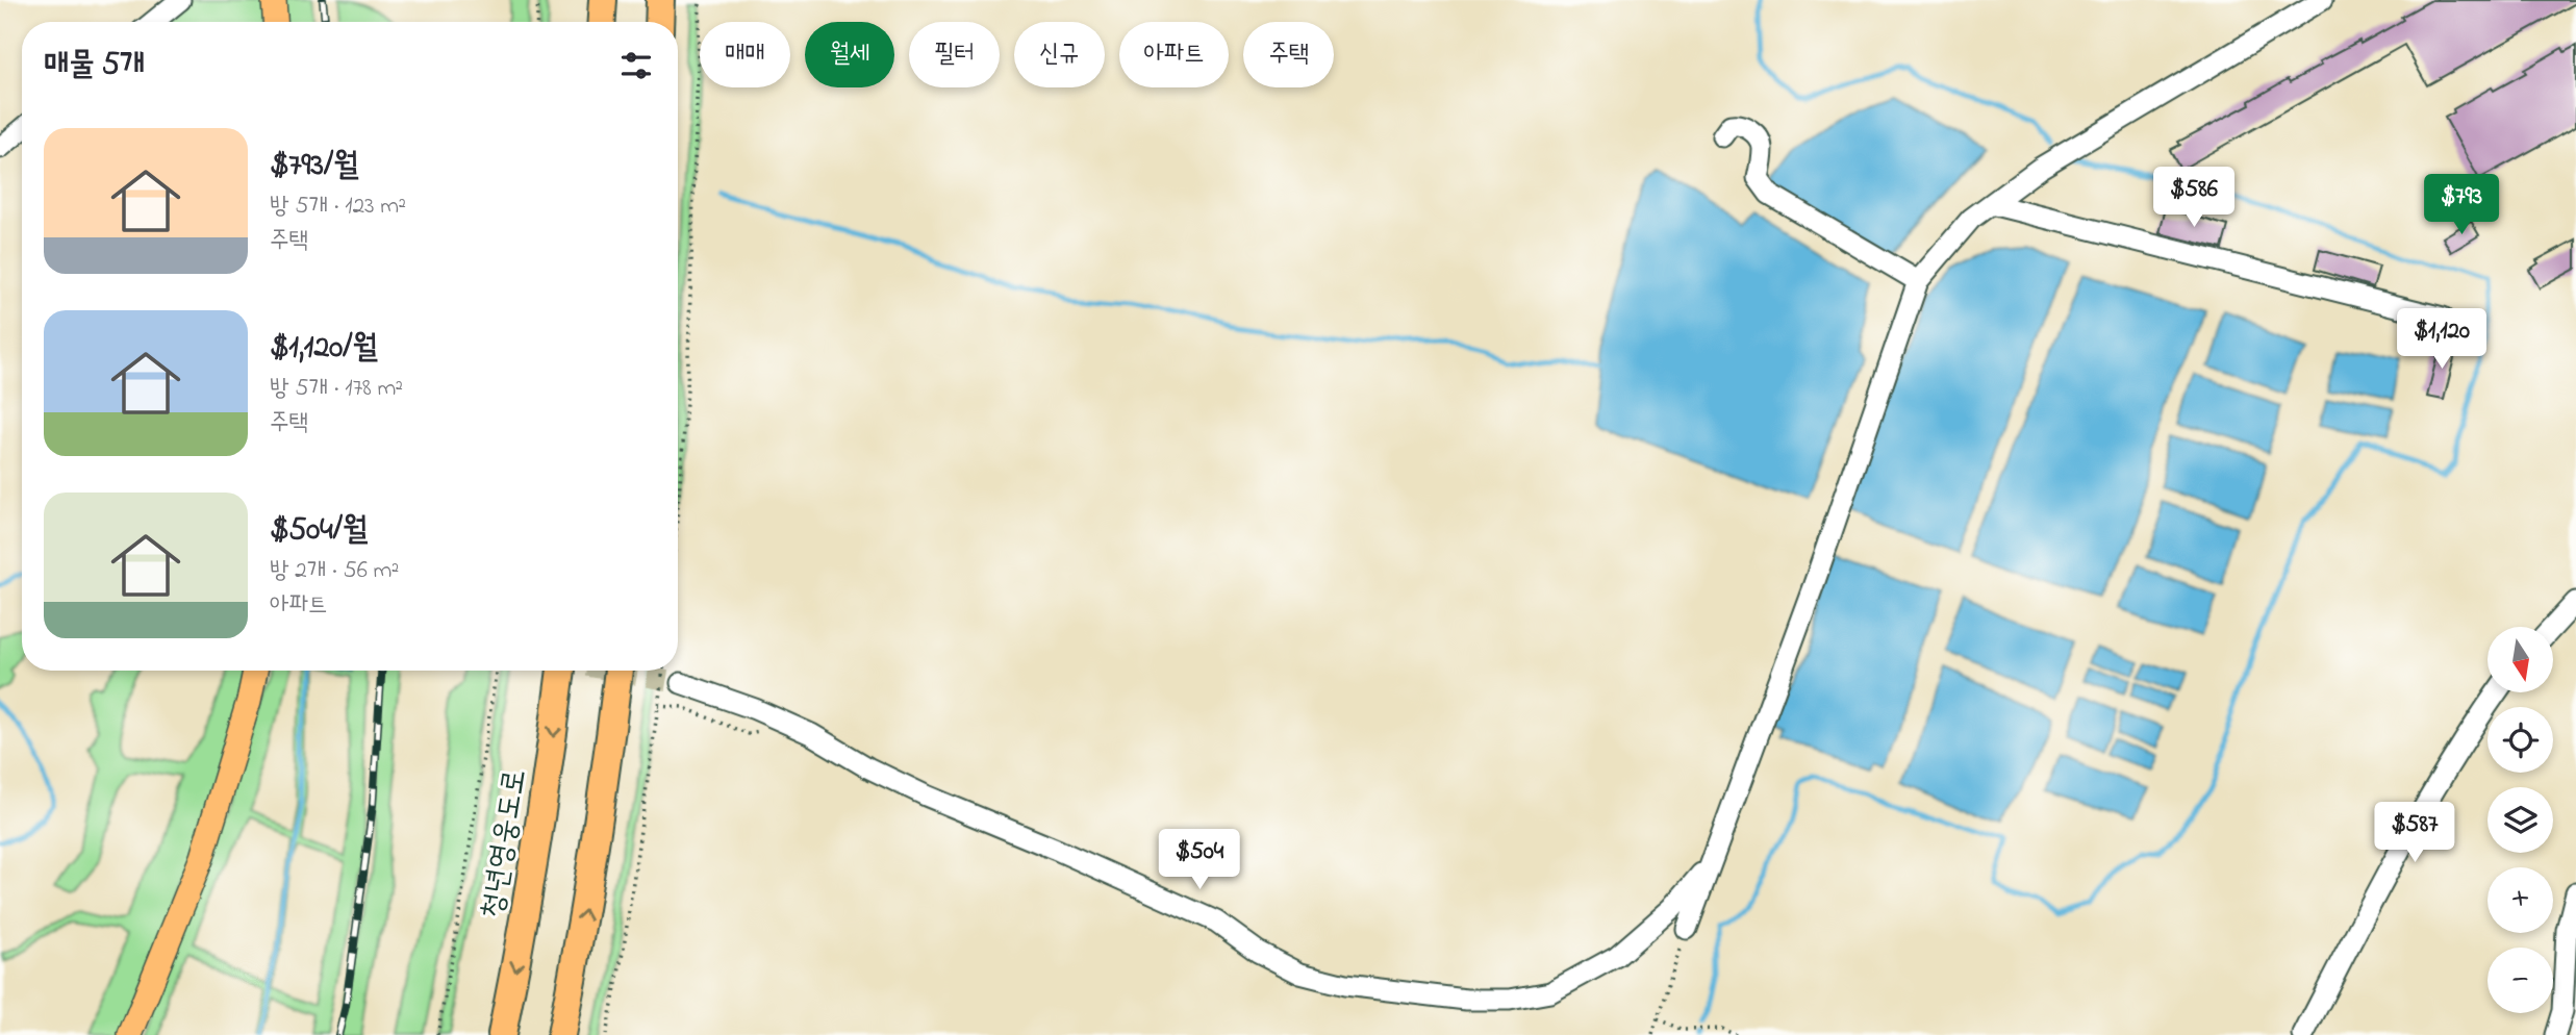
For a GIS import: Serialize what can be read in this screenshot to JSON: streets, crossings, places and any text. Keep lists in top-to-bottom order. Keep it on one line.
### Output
{"streets":{"highway":["청년영웅도로"]},"north":"bottom","page":{"chip":["매매","월세","필터","신규","아파트","주택"],"heading":"매물 5개","list":[{"name":"$793/월","note":"방 5개 · 123 m² · 주택"},{"name":"$1,120/월","note":"방 5개 · 178 m² · 주택"},{"name":"$504/월","note":"방 2개 · 56 m² · 아파트"}],"price":["$586","$793","$1,120","$587","$504"],"map_buttons":["+","−"]}}
